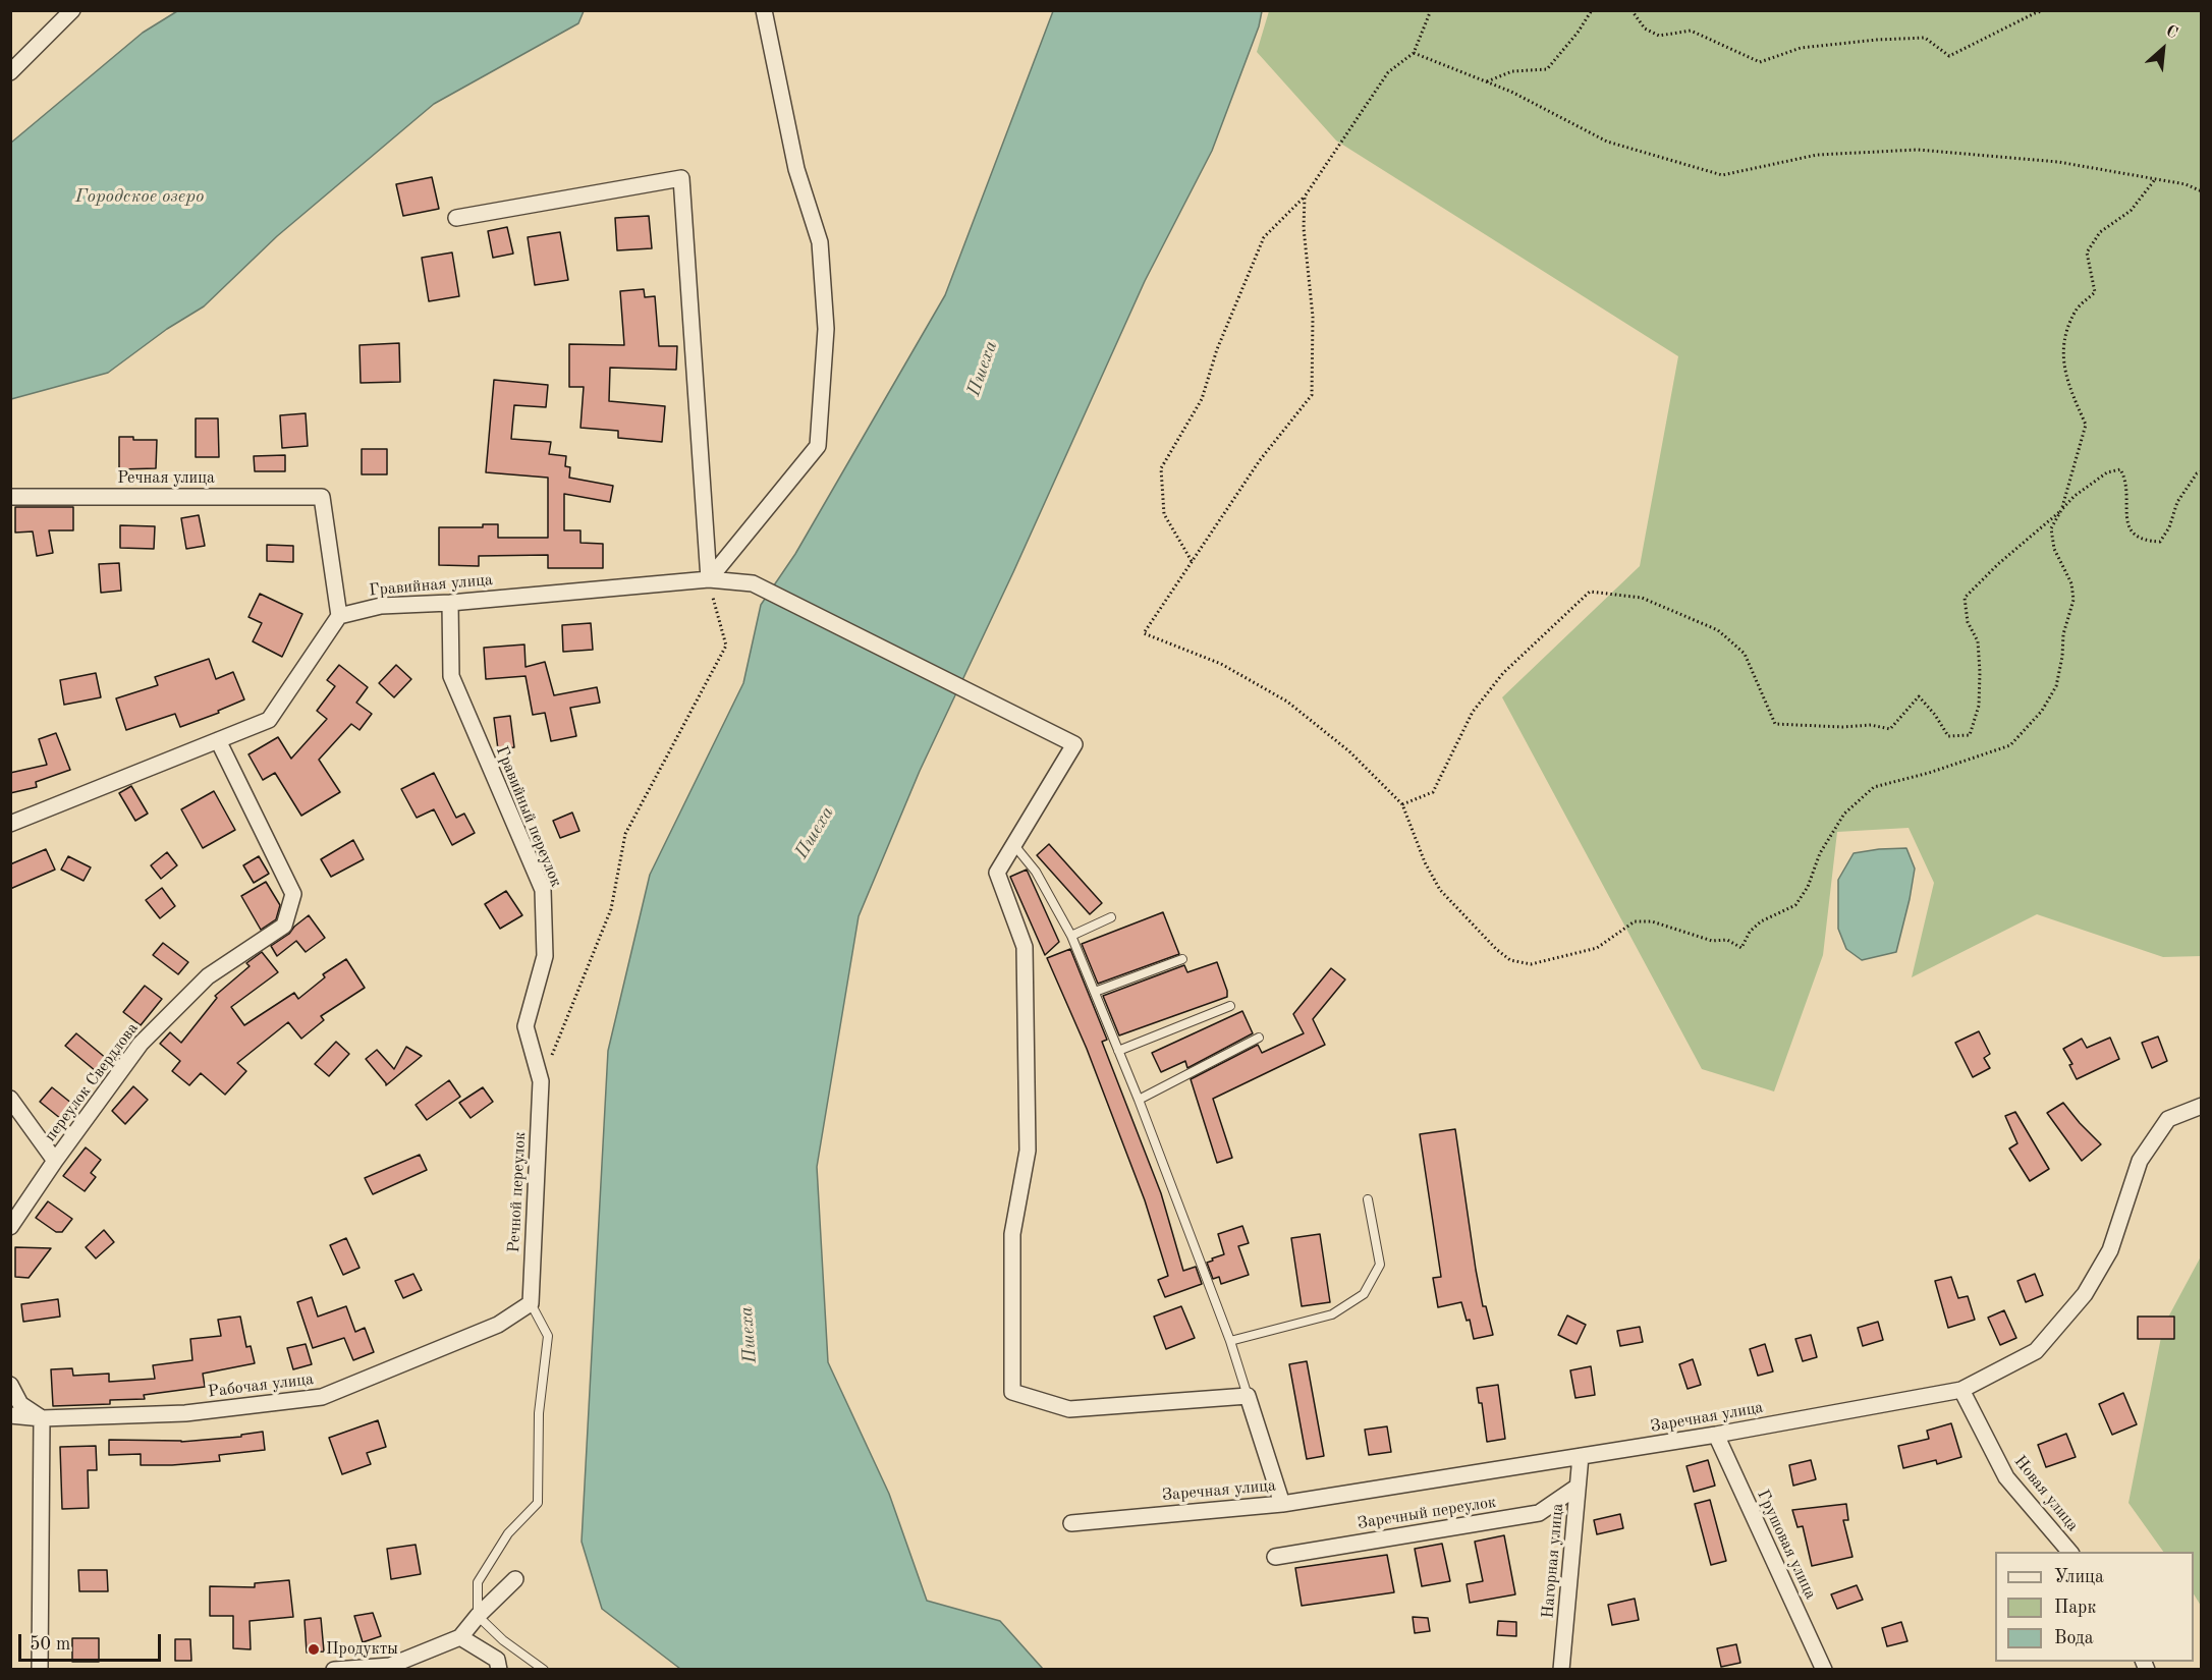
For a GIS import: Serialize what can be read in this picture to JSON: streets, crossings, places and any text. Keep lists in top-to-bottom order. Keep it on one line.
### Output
{"streets":{"street":["Речная улица","Гравийная улица","Гравийный переулок","переулок Свердлова","Речной переулок","Рабочая улица","Заречная улица","Новая улица","Заречный переулок","Грушовая улица","Нагорная улица"]},"crossings":[["Речная улица","Гравийная улица"],["Гравийная улица","Гравийный переулок"],["Гравийный переулок","Речной переулок"],["Речной переулок","Рабочая улица"],["Заречная улица","Новая улица"],["Заречная улица","Грушовая улица"],["Заречная улица","Нагорная улица"],["Заречный переулок","Нагорная улица"]],"water":["Городское озеро","Пшеха"],"places":["Продукты"],"legend":["Улица","Парк","Вода"],"scale_bar":"50 m","north":"top right"}
